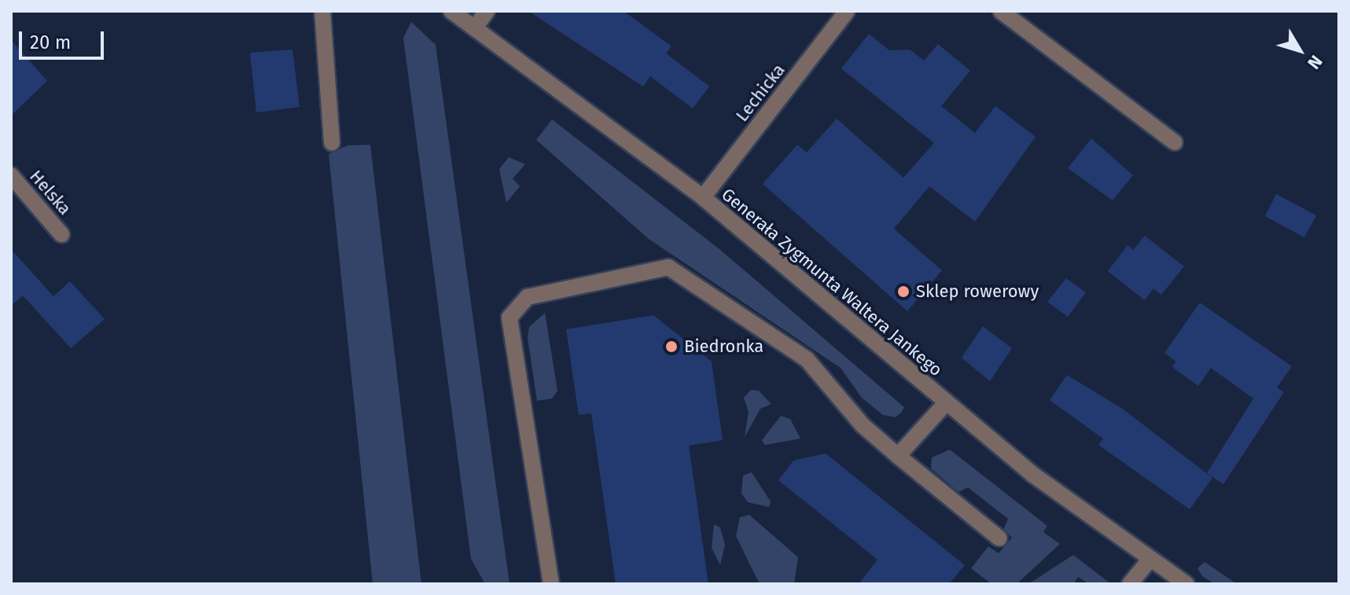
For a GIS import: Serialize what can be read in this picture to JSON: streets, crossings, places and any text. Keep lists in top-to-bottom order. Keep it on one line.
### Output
{"streets":{"street":["Lechicka","Helska","Generała Zygmunta Waltera Jankego"]},"crossings":[["Lechicka","Generała Zygmunta Waltera Jankego"]],"places":["Sklep rowerowy","Biedronka"],"scale_bar":"20 m","north":"bottom right"}
